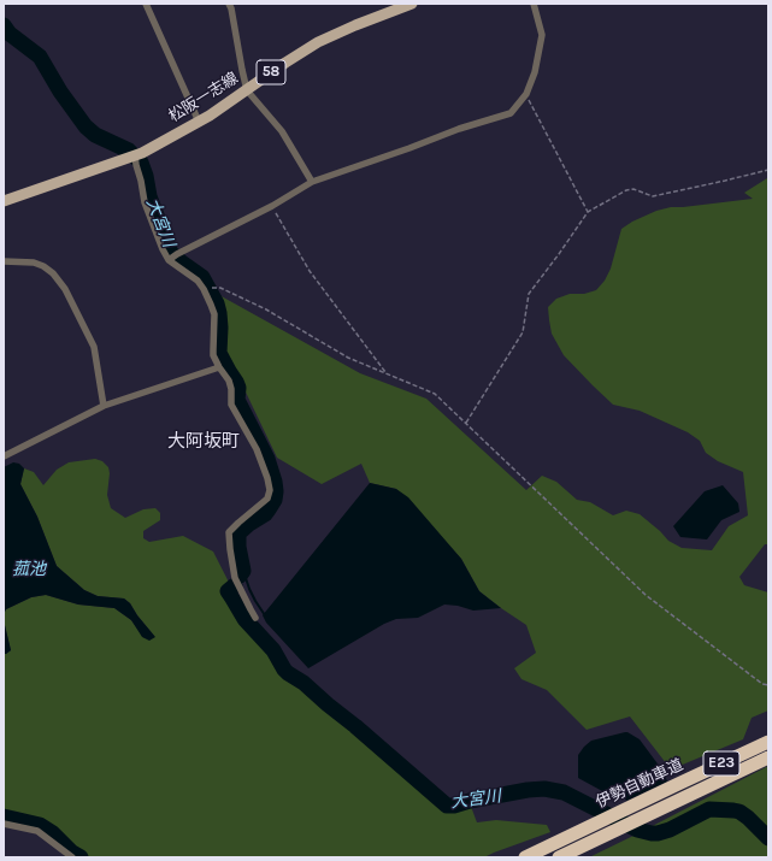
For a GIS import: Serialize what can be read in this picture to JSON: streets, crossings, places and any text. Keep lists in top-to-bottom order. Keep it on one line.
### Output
{"streets":{"highway":["E23","伊勢自動車道"],"main road":["58","松阪一志線"]},"districts":["大阿坂町"],"water":["大宮川","菰池"]}
